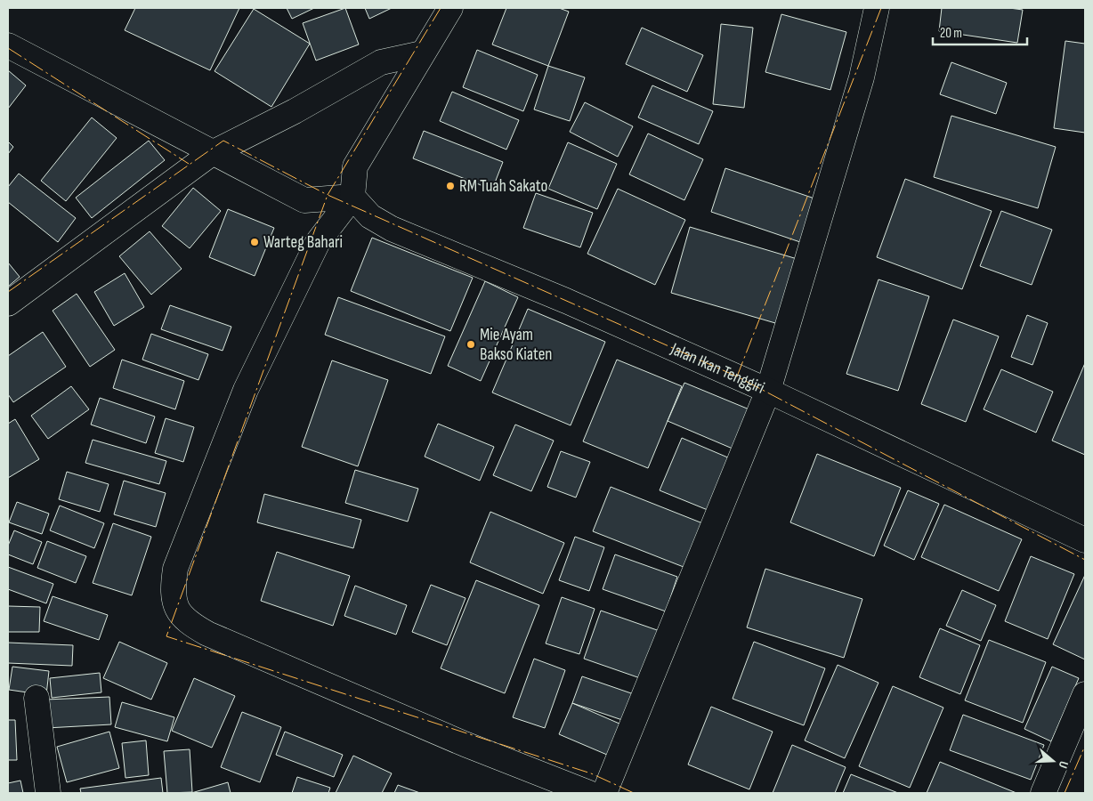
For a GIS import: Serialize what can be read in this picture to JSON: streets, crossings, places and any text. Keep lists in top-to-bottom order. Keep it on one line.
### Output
{"streets":{"street":["Jalan Ikan Tenggiri"]},"places":["RM Tuah Sakato","Warteg Bahari","Mie Ayam Bakso Kiaten"],"scale_bar":"20 m","north":"right"}
